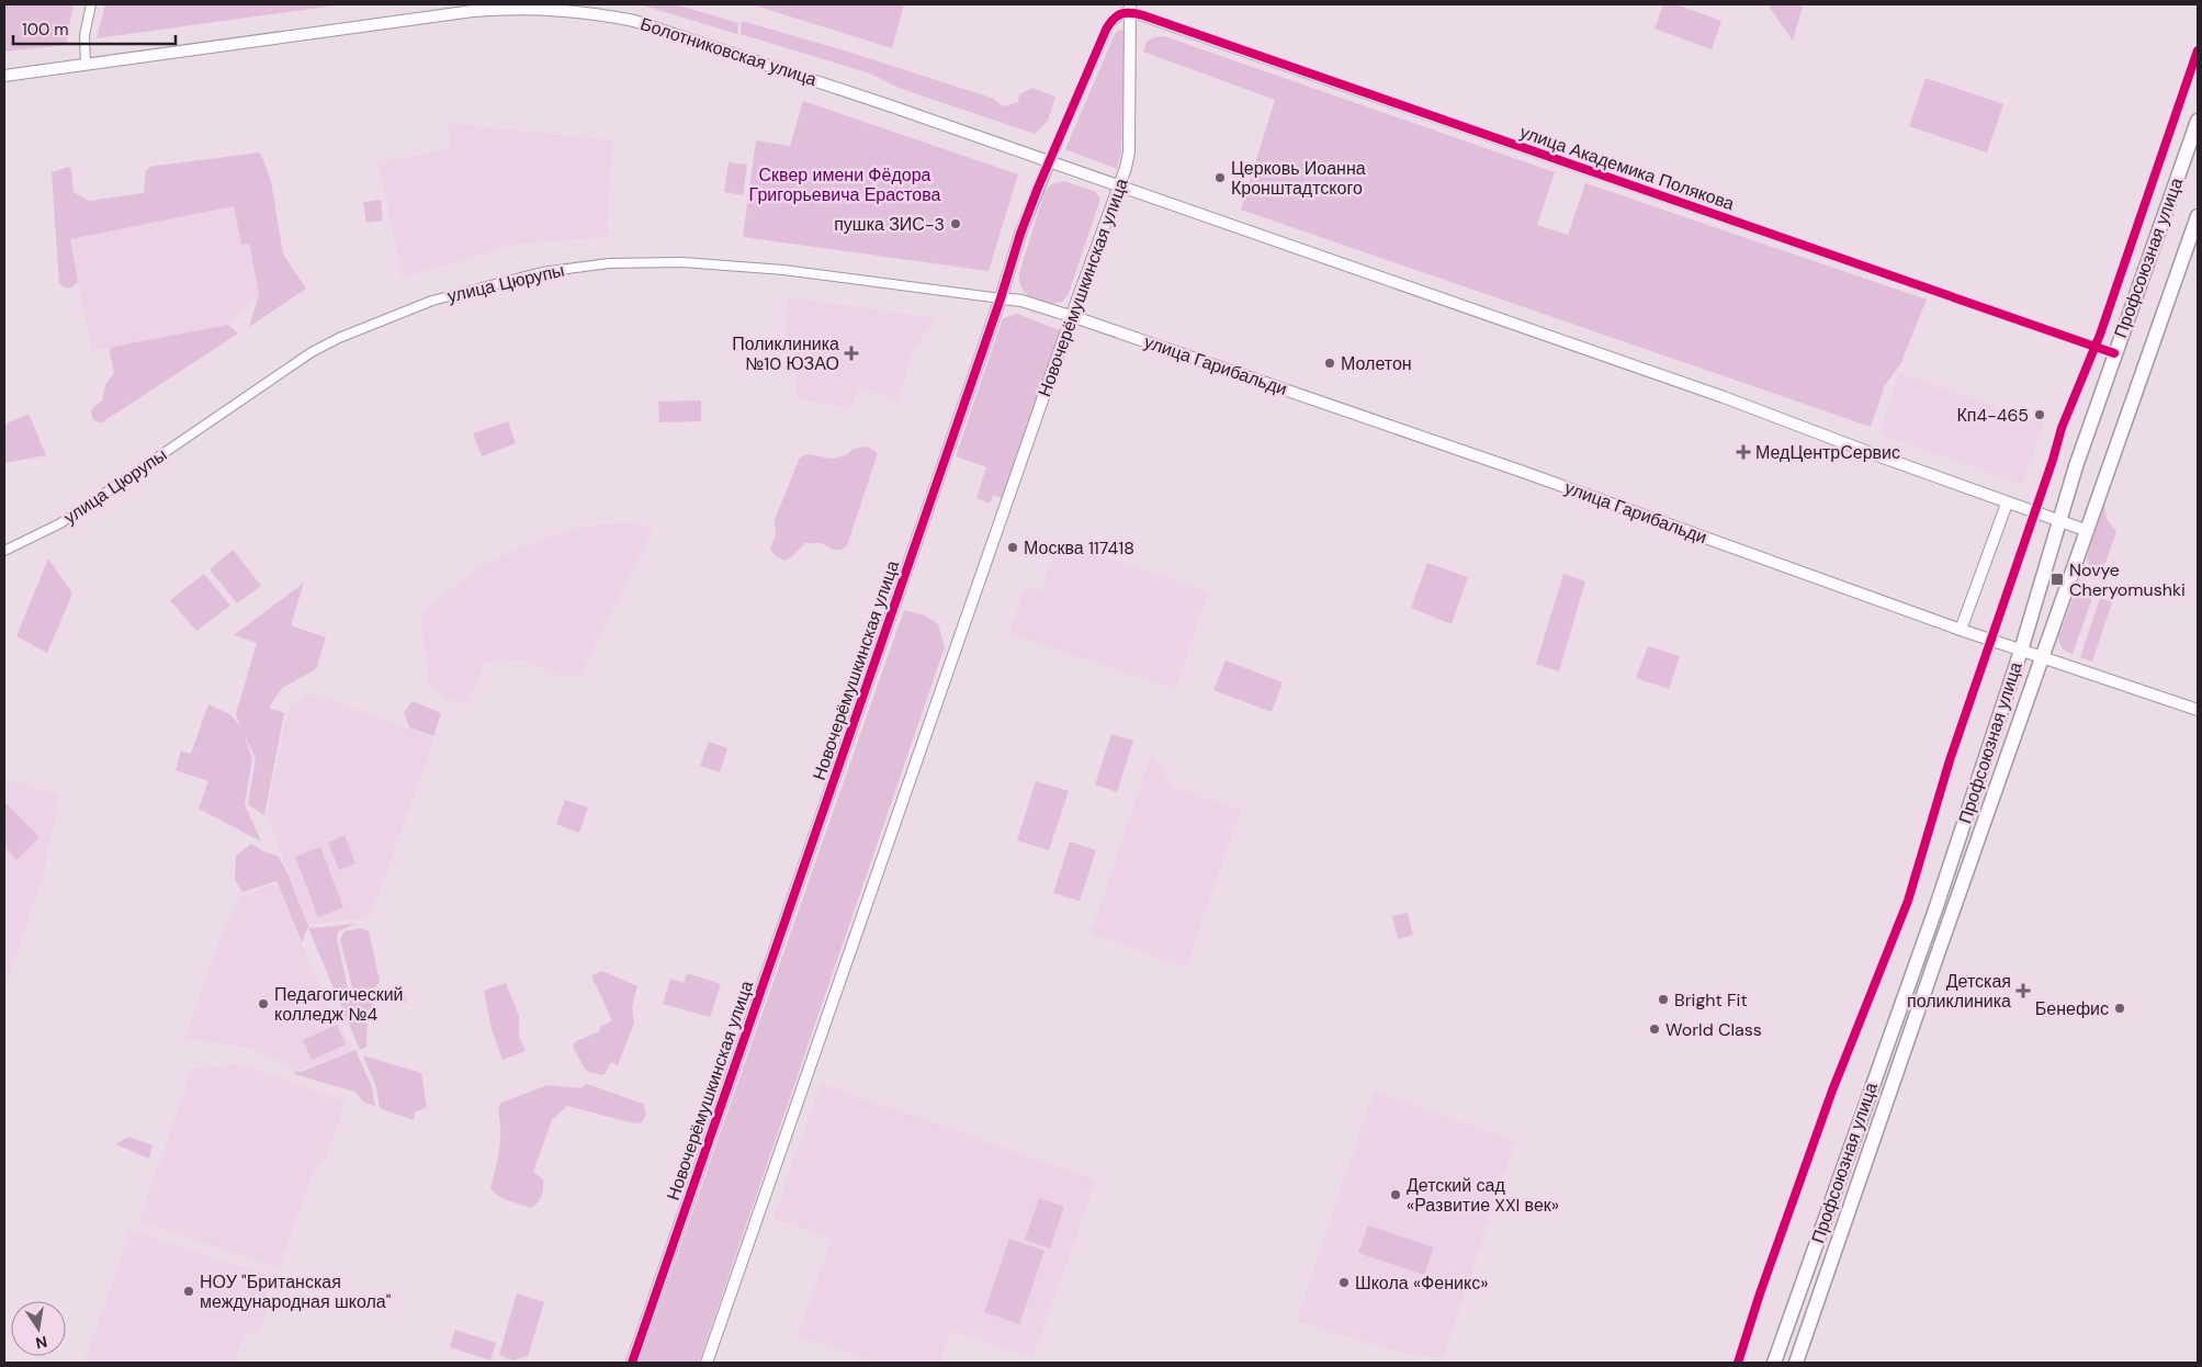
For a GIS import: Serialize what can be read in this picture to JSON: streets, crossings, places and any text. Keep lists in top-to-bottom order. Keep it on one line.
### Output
{"streets":{"main road":["Профсоюзная улица"],"street":["Болотниковская улица","улица Академика Полякова","улица Цюрупы","Новочерёмушкинская улица","улица Гарибальди"]},"crossings":[["Болотниковская улица","Новочерёмушкинская улица"],["улица Академика Полякова","Профсоюзная улица"],["улица Академика Полякова","Новочерёмушкинская улица"],["Профсоюзная улица","улица Гарибальди"],["улица Цюрупы","Новочерёмушкинская улица"],["улица Цюрупы","улица Гарибальди"],["Новочерёмушкинская улица","улица Гарибальди"]],"parks":["Сквер имени Фёдора Григорьевича Ерастова"],"places":{"other":["Церковь Иоанна Кронштадтского","пушка ЗИС-3","Молетон","Кп4-465","Москва 117418","Bright Fit","Педагогический колледж №4","Бенефис","World Class","Детский сад «Развитие XXI век»","Школа «Феникс»","НОУ \"Британская международная школа\""],"health":["Поликлиника №10 ЮЗАО","МедЦентрСервис","Детская поликлиника"],"transit":["Novye Cheryomushki"]},"scale_bar":"100 m","north":"bottom"}
